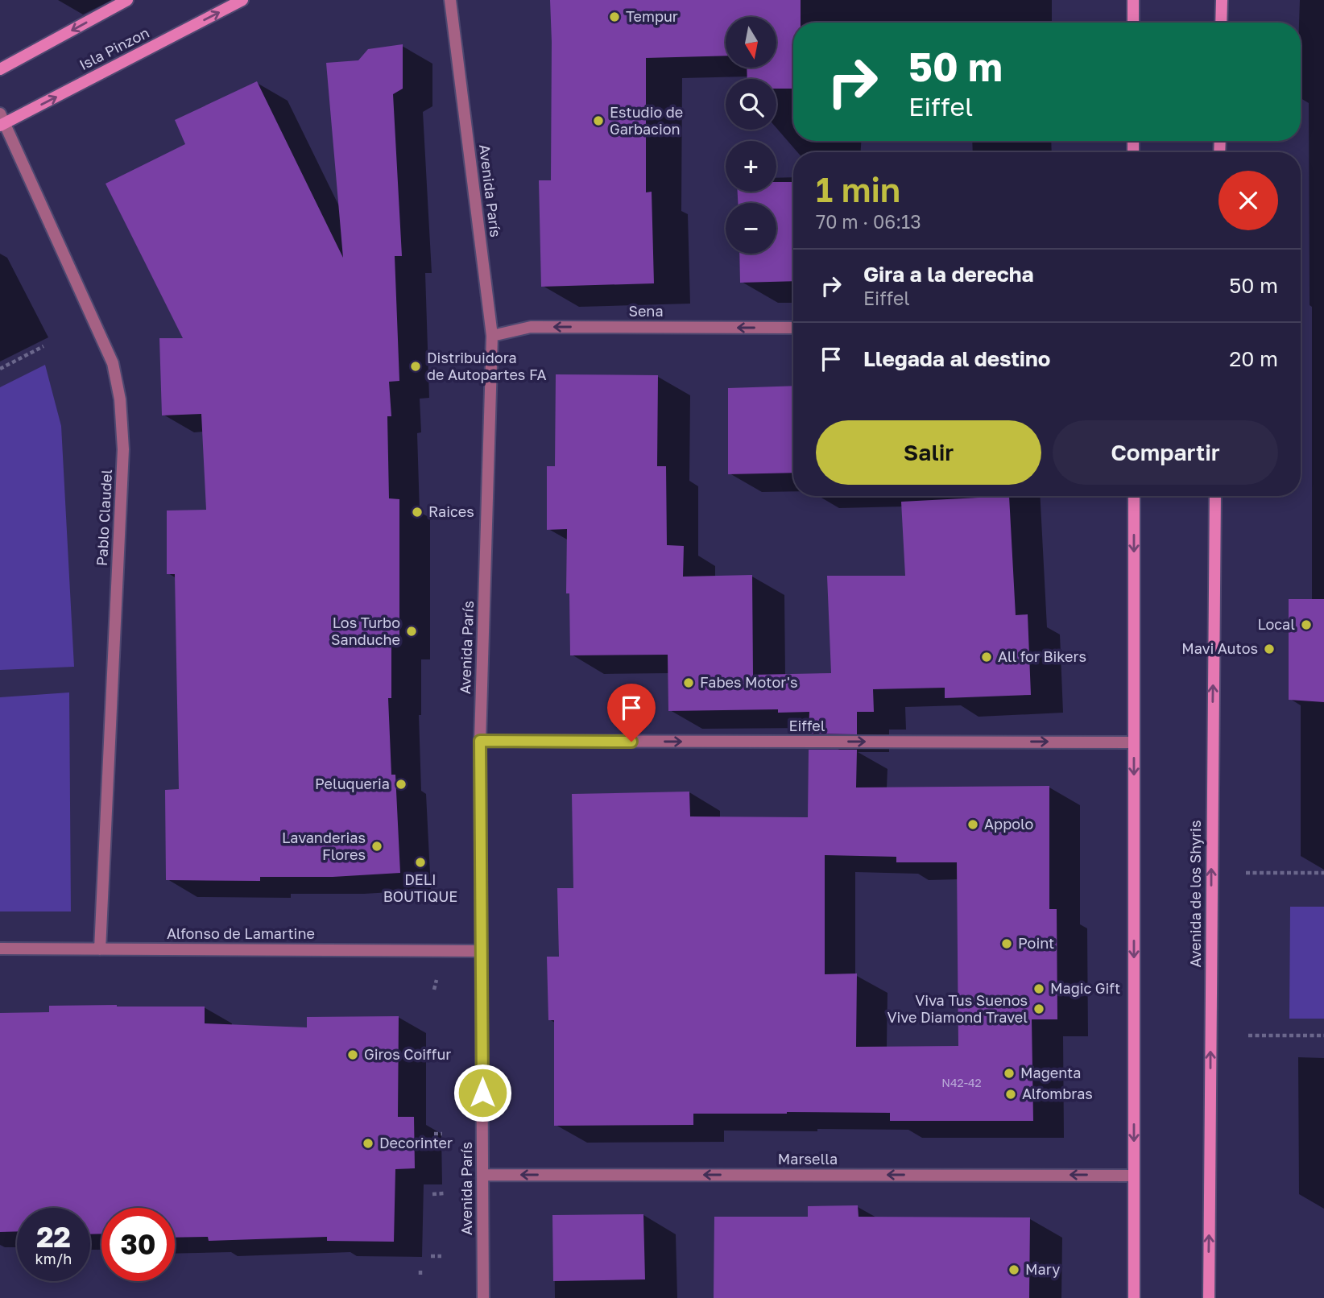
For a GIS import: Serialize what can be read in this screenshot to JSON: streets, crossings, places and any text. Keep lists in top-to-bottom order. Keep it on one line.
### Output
{"streets":{"main road":["Isla Pinzon","Avenida de los Shyris"],"street":["Avenida París","Sena","Pablo Claudel","Eiffel","Alfonso de Lamartine","Marsella"]},"crossings":[["Isla Pinzon","Pablo Claudel"],["Avenida París","Sena"],["Avenida París","Eiffel"],["Avenida París","Alfonso de Lamartine"],["Avenida París","Marsella"],["Pablo Claudel","Alfonso de Lamartine"]],"one_way":["Sena","Eiffel","Marsella"],"places":["Tempur","Estudio de Garbacion","Distribuidora de Autopartes FA","Raices","Local","Los Turbo Sanduche","Mavi Autos","All for Bikers","Fabes Motor's","Peluqueria","Appolo","Lavanderias Flores","DELI BOUTIQUE","Point","Magic Gift","Viva Tus Suenos Vive Diamond Travel","Giros Coiffur","Magenta","Alfombras","Decorinter","Mary"],"house_numbers":["N42-42"],"north":"bottom","page":{"map_buttons":["+","−"],"turn":["50 m","Eiffel"],"heading":["1 min","70 m · 06:13"],"list":[{"name":"Gira a la derecha","note":"Eiffel","value":"50 m"},{"name":"Llegada al destino","value":"20 m"}],"buttons":["Salir","Compartir"],"speed":"22 km/h","limit":"30"}}
